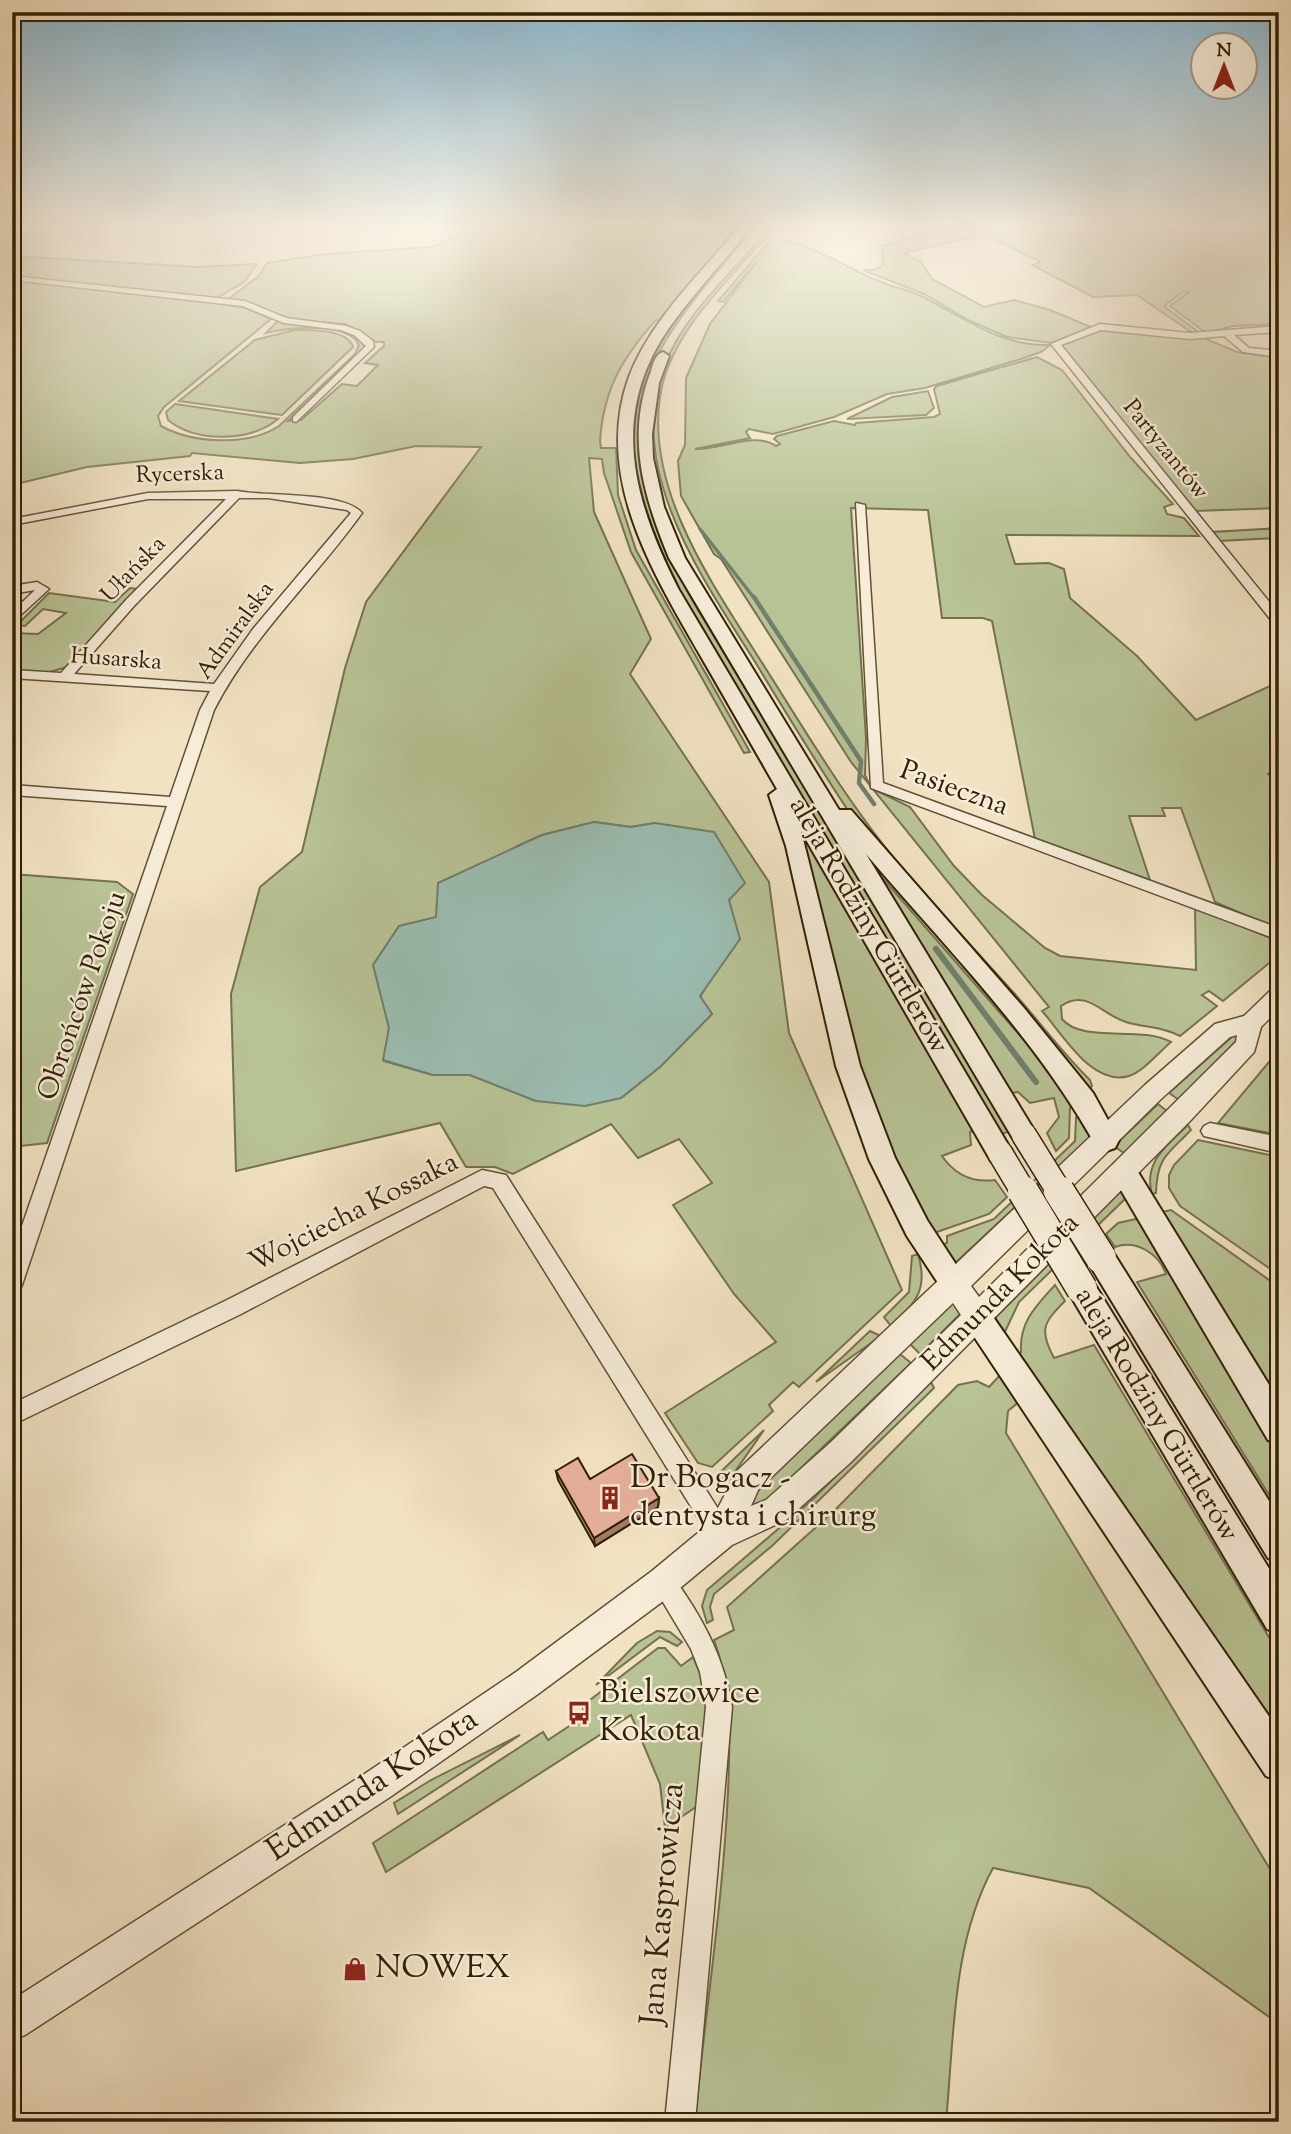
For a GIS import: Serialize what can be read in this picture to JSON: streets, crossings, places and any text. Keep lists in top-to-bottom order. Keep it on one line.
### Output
{"streets":{"main road":["aleja Rodziny Gürtlerów"],"street":["Partyzantów","Rycerska","Ułańska","Admiralska","Husarska","Pasieczna","Obrońców Pokoju","Wojciecha Kossaka","Edmunda Kokota","Jana Kasprowicza"]},"crossings":[["Rycerska","Ułańska"],["Rycerska","Admiralska"],["Ułańska","Husarska"],["Admiralska","Husarska"],["Admiralska","Obrońców Pokoju"],["Wojciecha Kossaka","Edmunda Kokota"],["Edmunda Kokota","Jana Kasprowicza"]],"places":{"building":["Dr Bogacz - dentysta i chirurg"],"bus stop":["Bielszowice Kokota"],"shop":["NOWEX"]},"north":"top"}
